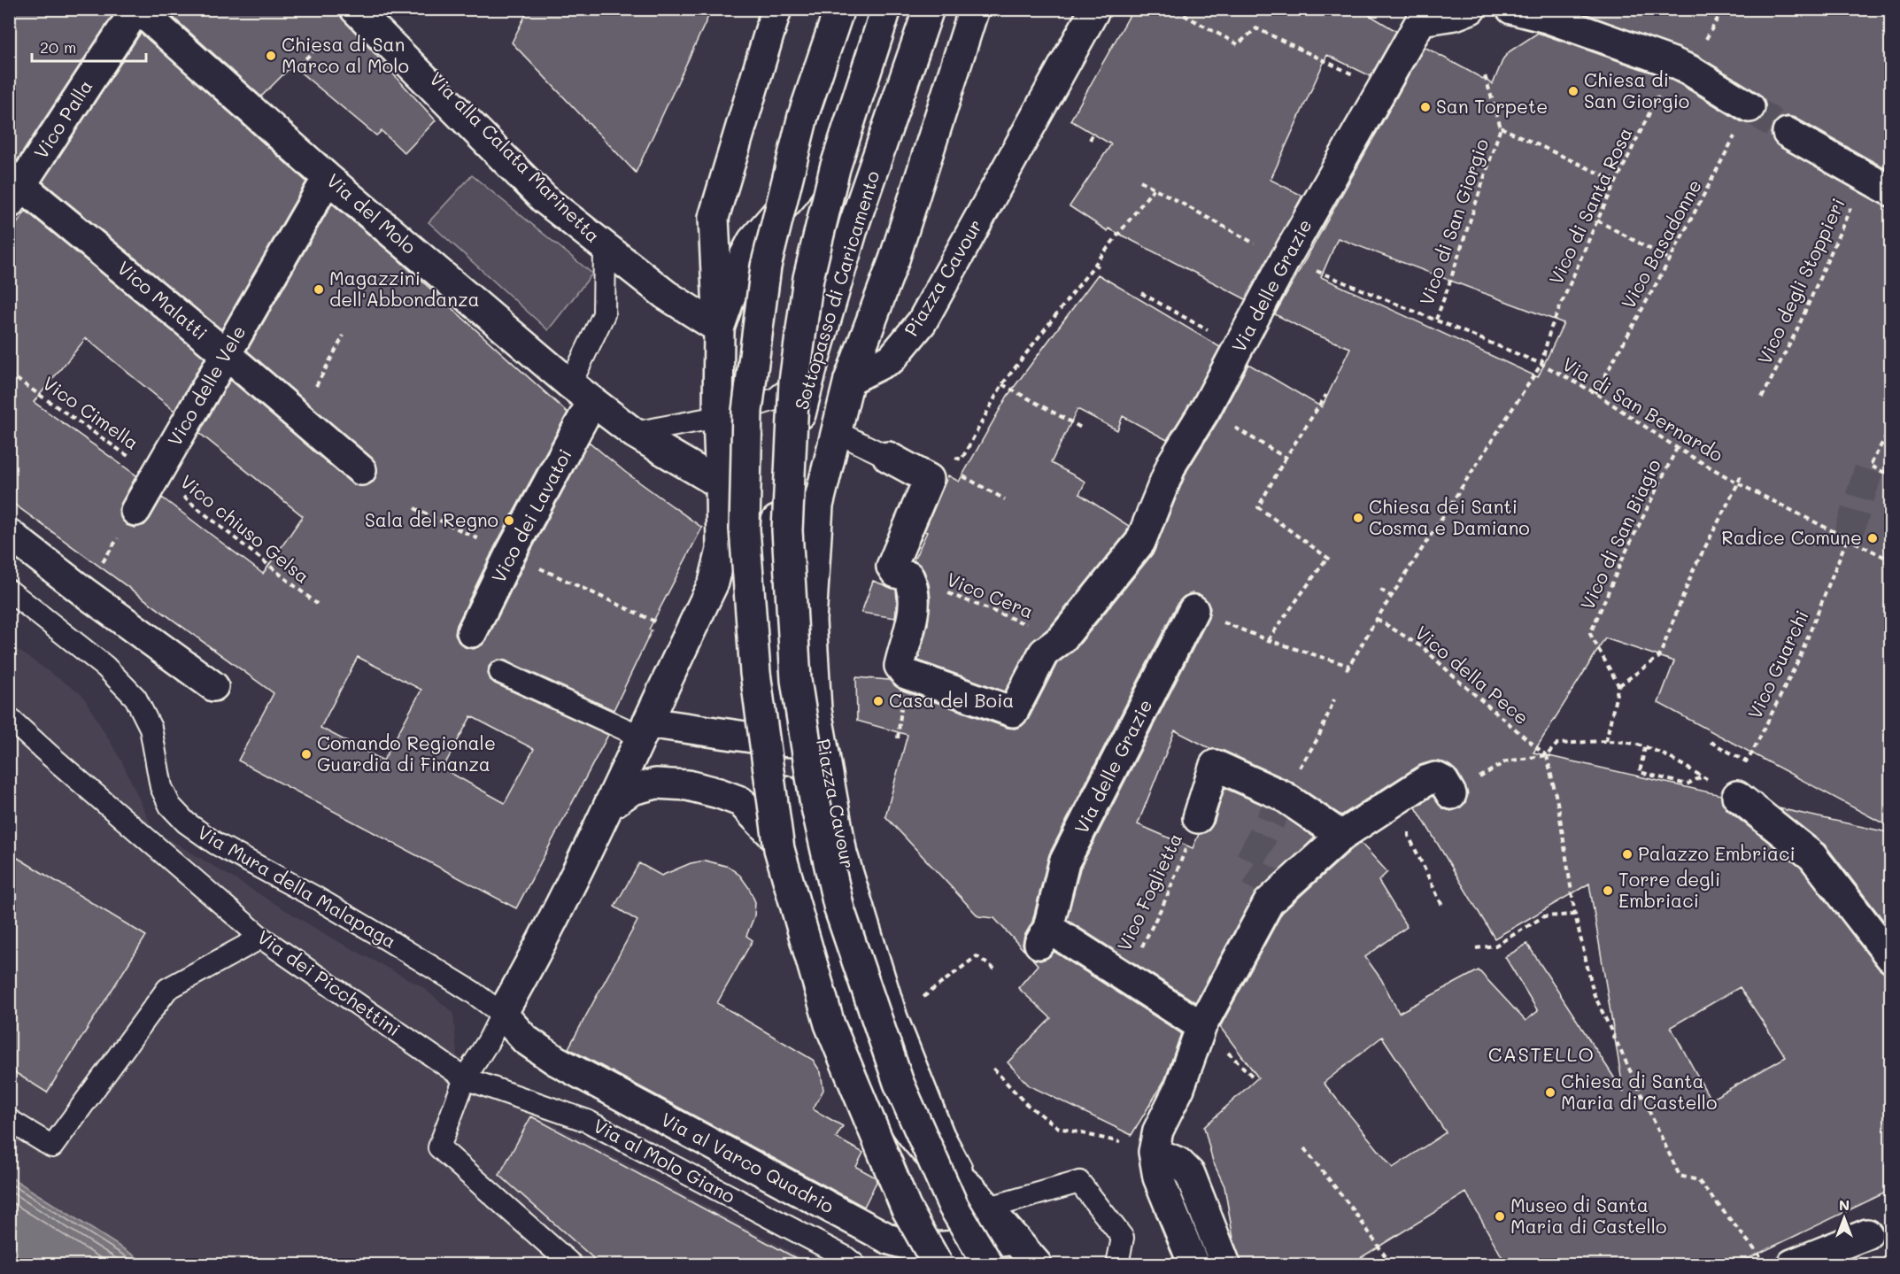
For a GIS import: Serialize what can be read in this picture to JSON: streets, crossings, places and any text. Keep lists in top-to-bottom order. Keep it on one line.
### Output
{"streets":{"main road":["Vico Palla","Via del Molo","Piazza Cavour","Via delle Grazie","Sottopasso di Caricamento","Vico Malatti","Vico delle Vele","Vico dei Lavatoi","Via al Varco Quadrio"],"lane":["Via alla Calata Marinetta","Via Mura della Malapaga","Via dei Picchettini","Via al Molo Giano"],"path":["Vico di Santa Rosa","Vico di San Giorgio","Vico Basadonne","Vico degli Stoppieri","Via di San Bernardo","Vico Cimella","Vico chiuso Gelsa","Vico di San Biagio","Vico Cera","Vico Guarchi","Vico della Pece","Vico Foglietta"]},"crossings":[["Vico Palla","Via del Molo"],["Vico Palla","Vico Malatti"],["Via alla Calata Marinetta","Via del Molo"],["Via alla Calata Marinetta","Vico dei Lavatoi"],["Vico di Santa Rosa","Via di San Bernardo"],["Vico di Santa Rosa","Vico della Pece"],["Via del Molo","Vico delle Vele"],["Via del Molo","Vico dei Lavatoi"],["Vico di San Giorgio","Via di San Bernardo"],["Vico Basadonne","Via di San Bernardo"],["Piazza Cavour","Sottopasso di Caricamento"],["Via delle Grazie","Via di San Bernardo"],["Via delle Grazie","Vico Cera"],["Via delle Grazie","Vico Foglietta"],["Vico Malatti","Vico delle Vele"],["Vico delle Vele","Vico Cimella"],["Vico delle Vele","Vico chiuso Gelsa"],["Via di San Bernardo","Vico di San Biagio"],["Via di San Bernardo","Vico Guarchi"],["Vico Cimella","Vico chiuso Gelsa"],["Via Mura della Malapaga","Via al Varco Quadrio"],["Via dei Picchettini","Via al Molo Giano"]],"districts":["CASTELLO"],"places":["Chiesa di San Marco al Molo","Chiesa di San Giorgio","San Torpete","Magazzini dell'Abbondanza","Chiesa dei Santi Cosma e Damiano","Sala del Regno","Radice Comune","Casa del Boia","Comando Regionale Guardia di Finanza","Palazzo Embriaci","Torre degli Embriaci","Chiesa di Santa Maria di Castello","Museo di Santa Maria di Castello"],"scale_bar":"20 m","north":"top"}
